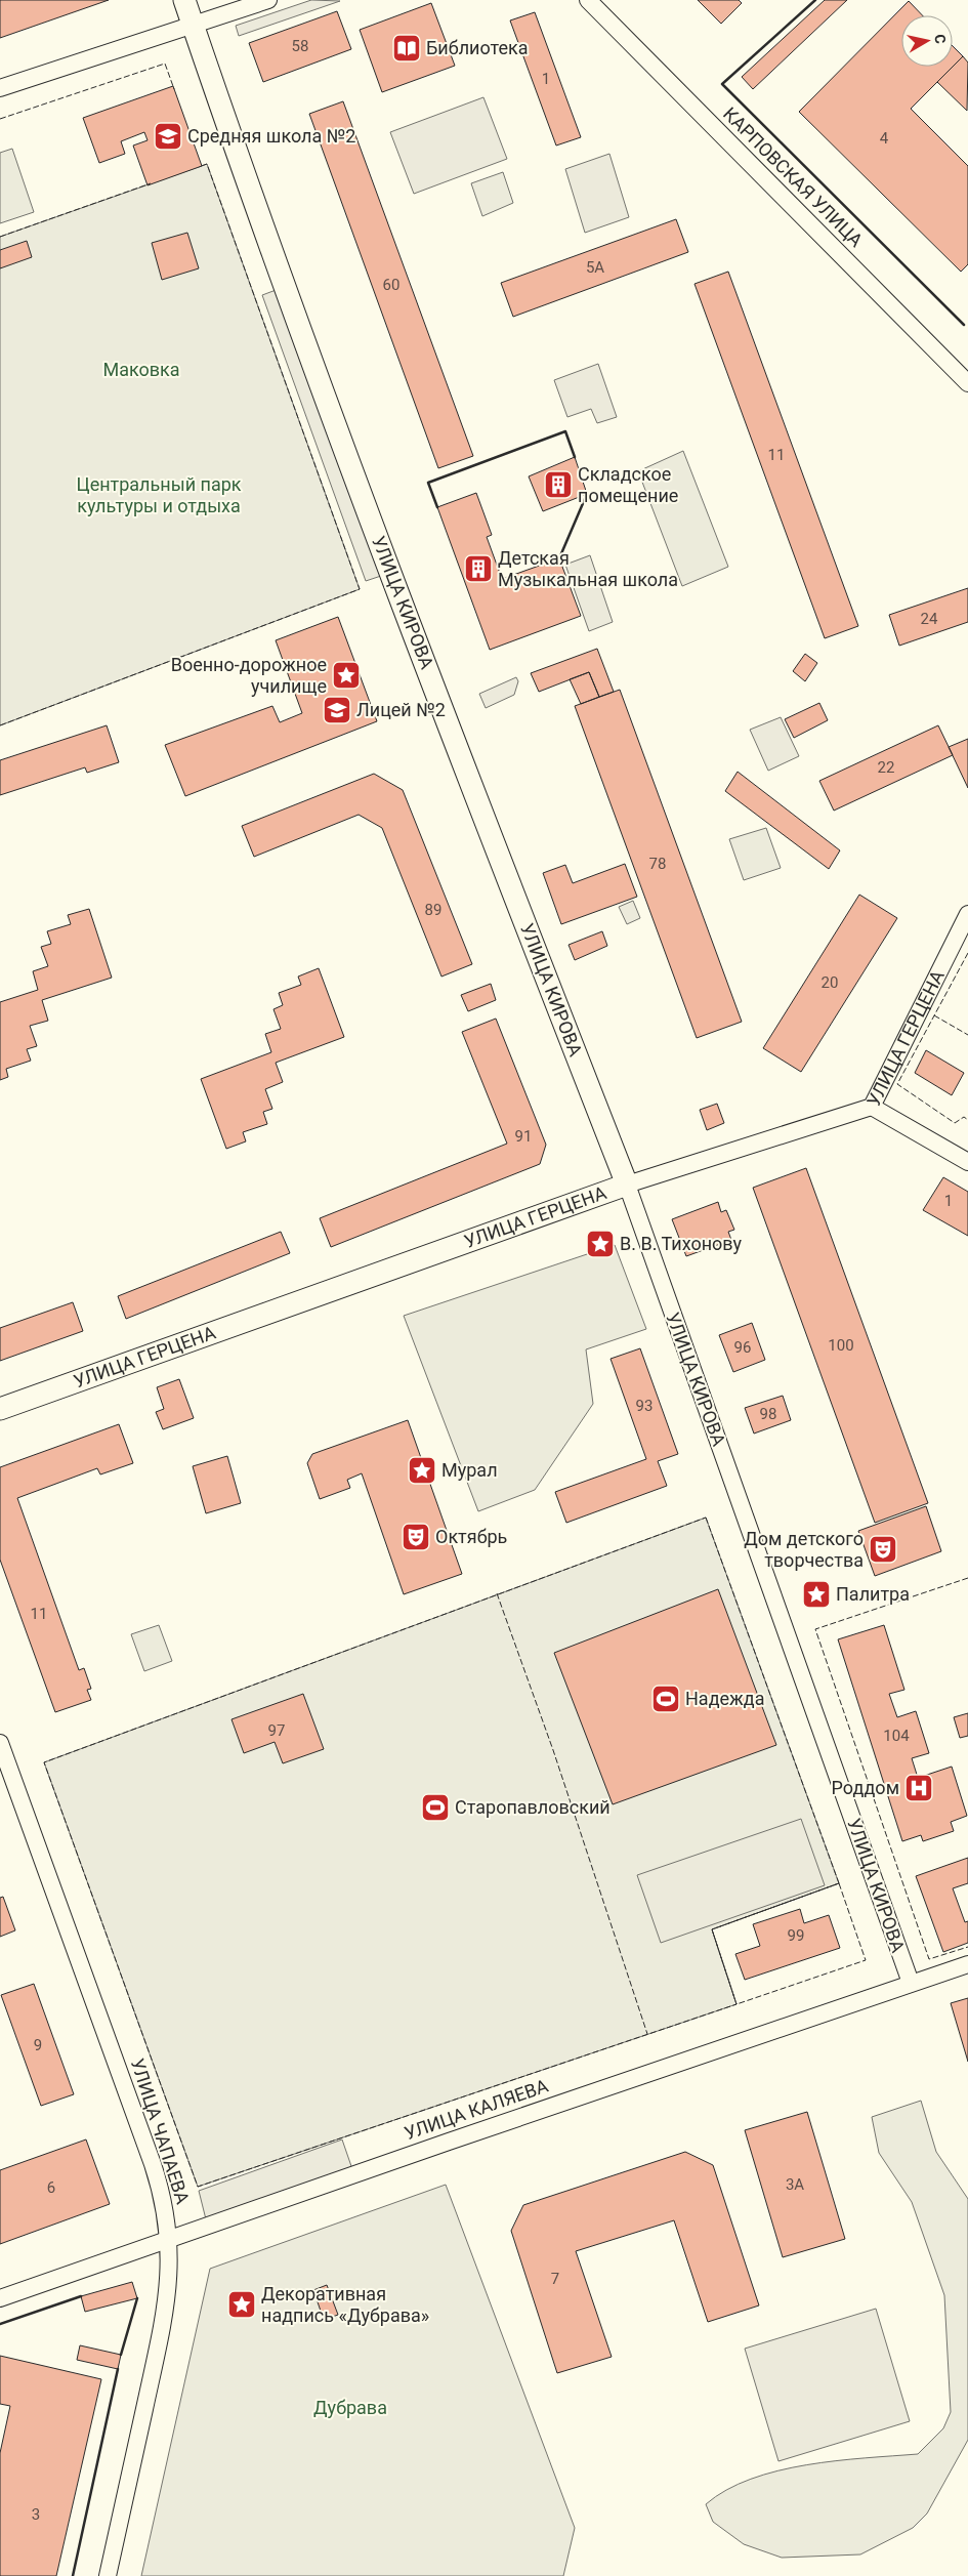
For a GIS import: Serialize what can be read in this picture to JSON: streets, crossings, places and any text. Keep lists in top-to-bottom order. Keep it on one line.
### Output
{"streets":{"street":["КАРПОВСКАЯ УЛИЦА","УЛИЦА КИРОВА","УЛИЦА ГЕРЦЕНА","УЛИЦА КАЛЯЕВА","УЛИЦА ЧАПАЕВА"]},"crossings":[["УЛИЦА КИРОВА","УЛИЦА ГЕРЦЕНА"],["УЛИЦА КИРОВА","УЛИЦА КАЛЯЕВА"],["УЛИЦА КАЛЯЕВА","УЛИЦА ЧАПАЕВА"]],"parks":["Маковка","Центральный парк культуры и отдыха","Дубрава"],"places":{"library":["Библиотека"],"school or university":["Средняя школа №2","Лицей №2"],"building":["Складское помещение","Детская Музыкальная школа"],"place":["Военно-дорожное училище","В. В. Тихонову","Мурал","Палитра","Декоративная надпись «Дубрава»"],"theatre":["Октябрь","Дом детского творчества"],"sports":["Надежда","Старопавловский"],"hospital":["Роддом"]},"house_numbers":["58","1","4","5А","60","11","24","22","78","89","20","91","1","100","96","93","98","11","97","104","99","9","3А","6","7","3"],"north":"right"}
